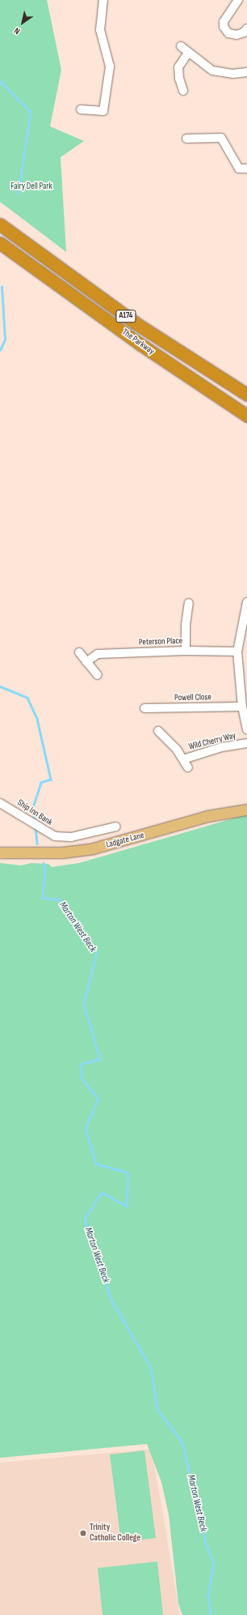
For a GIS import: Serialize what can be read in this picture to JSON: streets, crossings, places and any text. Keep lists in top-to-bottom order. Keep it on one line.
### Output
{"streets":{"highway":["A174","The Parkway"],"main road":["Ladgate Lane"],"street":["Peterson Place","Powell Close","Wild Cherry Way","Ship Inn Bank"]},"water":["Marton West Beck"],"parks":["Fairy Dell Park"],"places":["Trinity Catholic College"],"north":"bottom left"}
